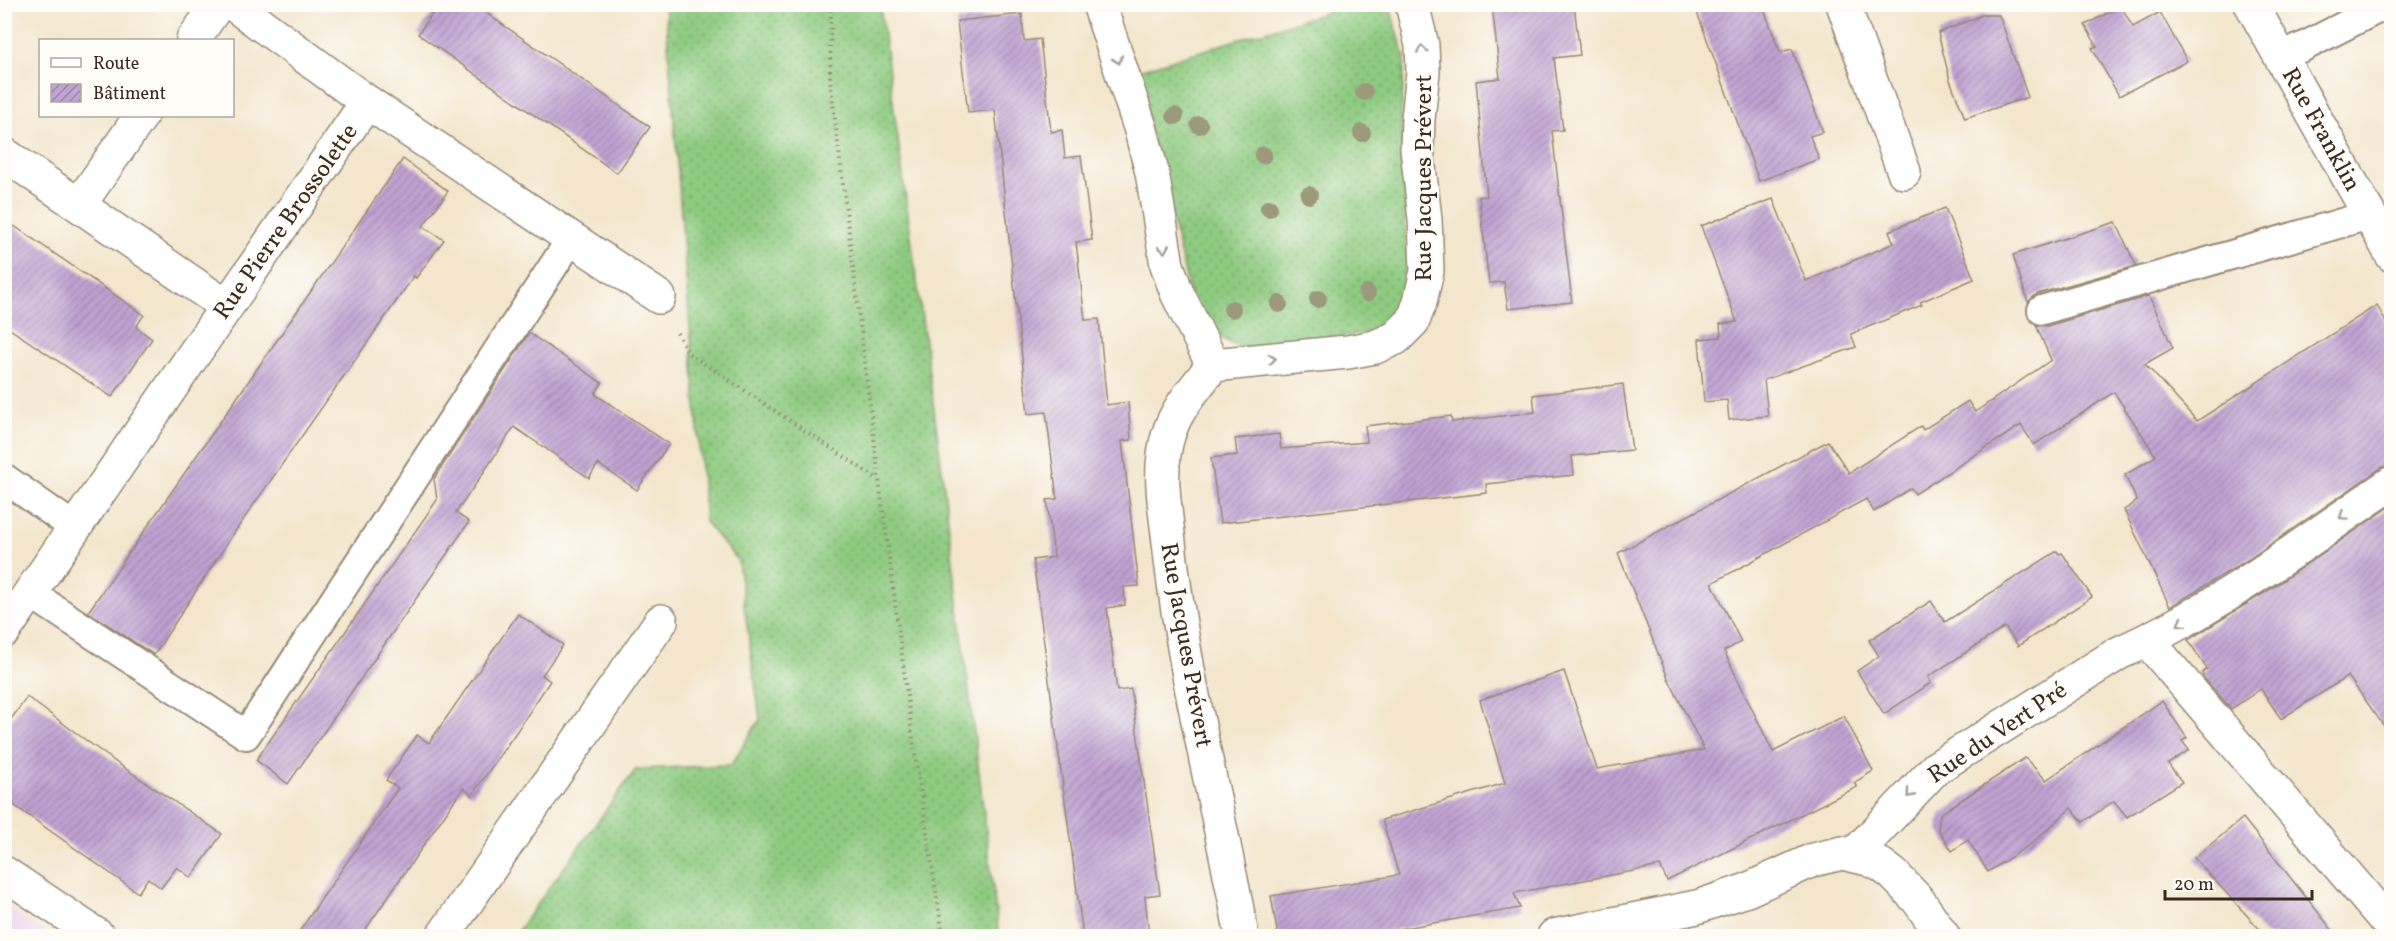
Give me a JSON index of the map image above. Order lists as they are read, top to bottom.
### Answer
{
  "streets": {
    "street": [
      "Rue Franklin",
      "Rue Jacques Prévert",
      "Rue Pierre Brossolette",
      "Rue du Vert Pré"
    ]
  },
  "one_way": ["Rue du Vert Pré"],
  "legend": ["Route", "Bâtiment"],
  "scale_bar": "20 m"
}
